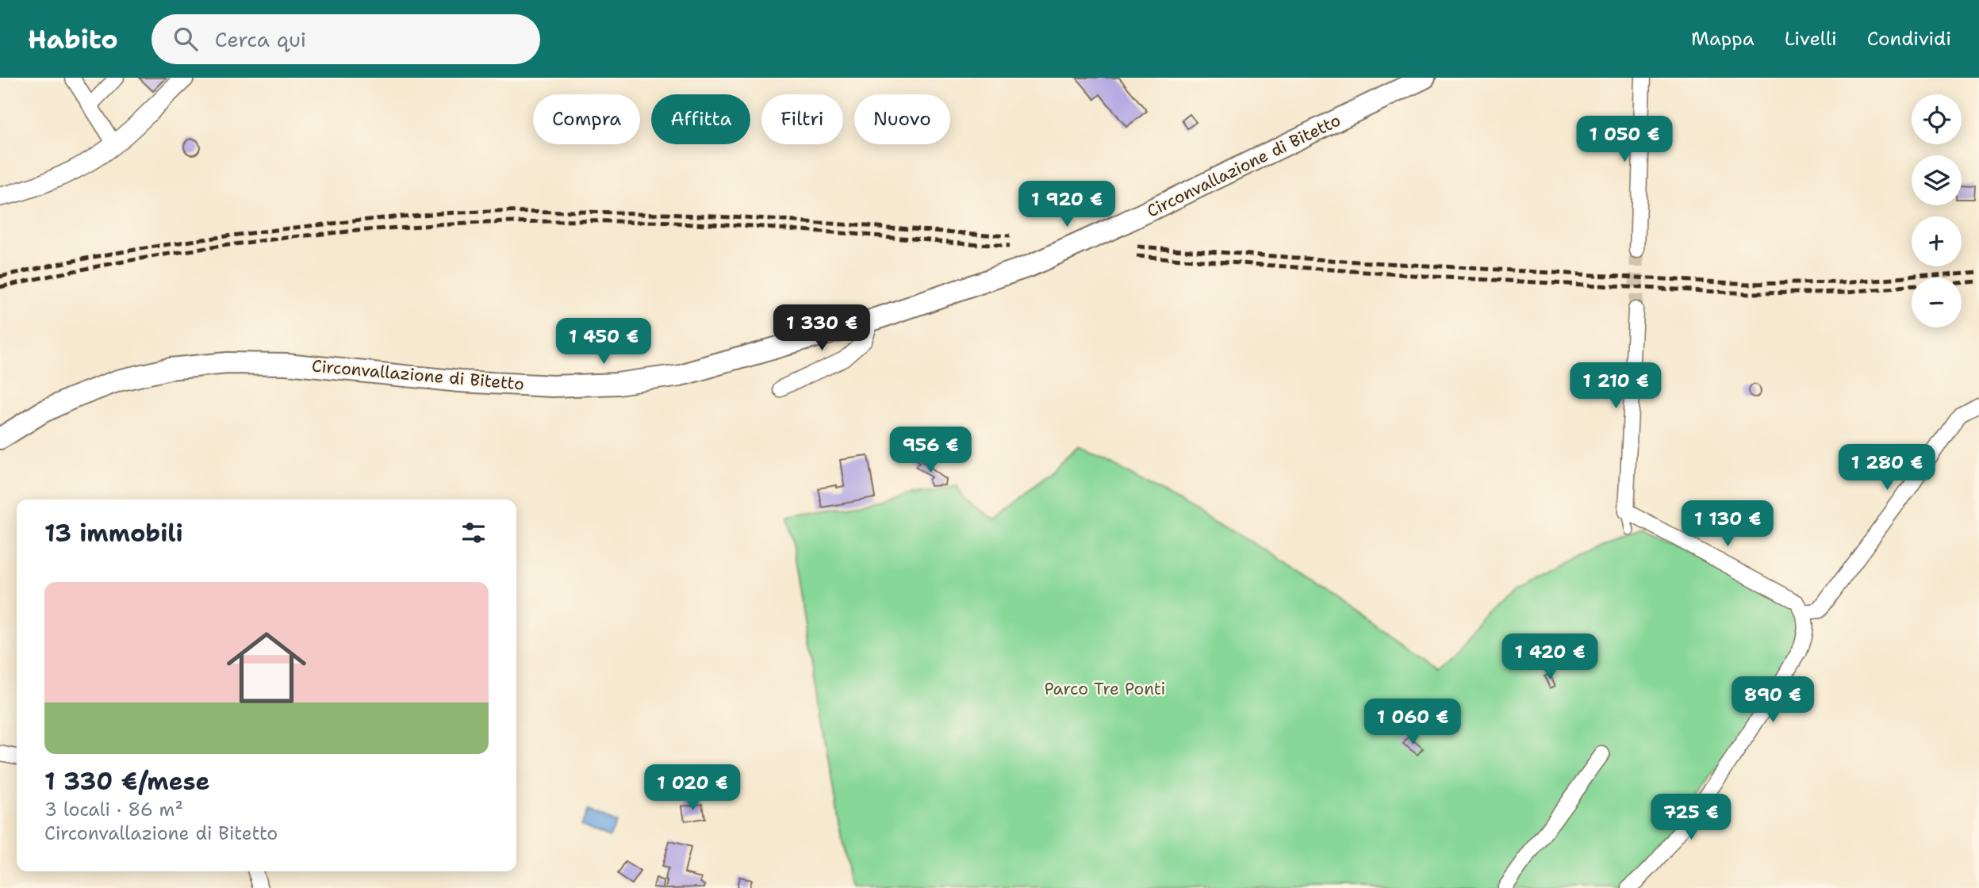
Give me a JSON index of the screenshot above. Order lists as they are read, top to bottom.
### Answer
{
  "streets": {
    "main road": ["Circonvallazione di Bitetto"]
  },
  "parks": ["Parco Tre Ponti"],
  "page": {
    "header": "Habito",
    "search": "Cerca qui",
    "nav": ["Mappa", "Livelli", "Condividi"],
    "map_buttons": ["+", "−"],
    "chip": [
      "Compra",
      "Affitta",
      "Filtri",
      "Nuovo"
    ],
    "price": [
      "1 050 €",
      "1 920 €",
      "1 330 €",
      "1 450 €",
      "1 210 €",
      "956 €",
      "1 280 €",
      "1 130 €",
      "1 420 €",
      "890 €",
      "1 060 €",
      "1 020 €",
      "725 €"
    ],
    "heading": "13 immobili",
    "list": [
      {
        "name": "1 330 €/mese",
        "note": "3 locali · 86 m² · Circonvallazione di Bitetto"
      }
    ]
  }
}
